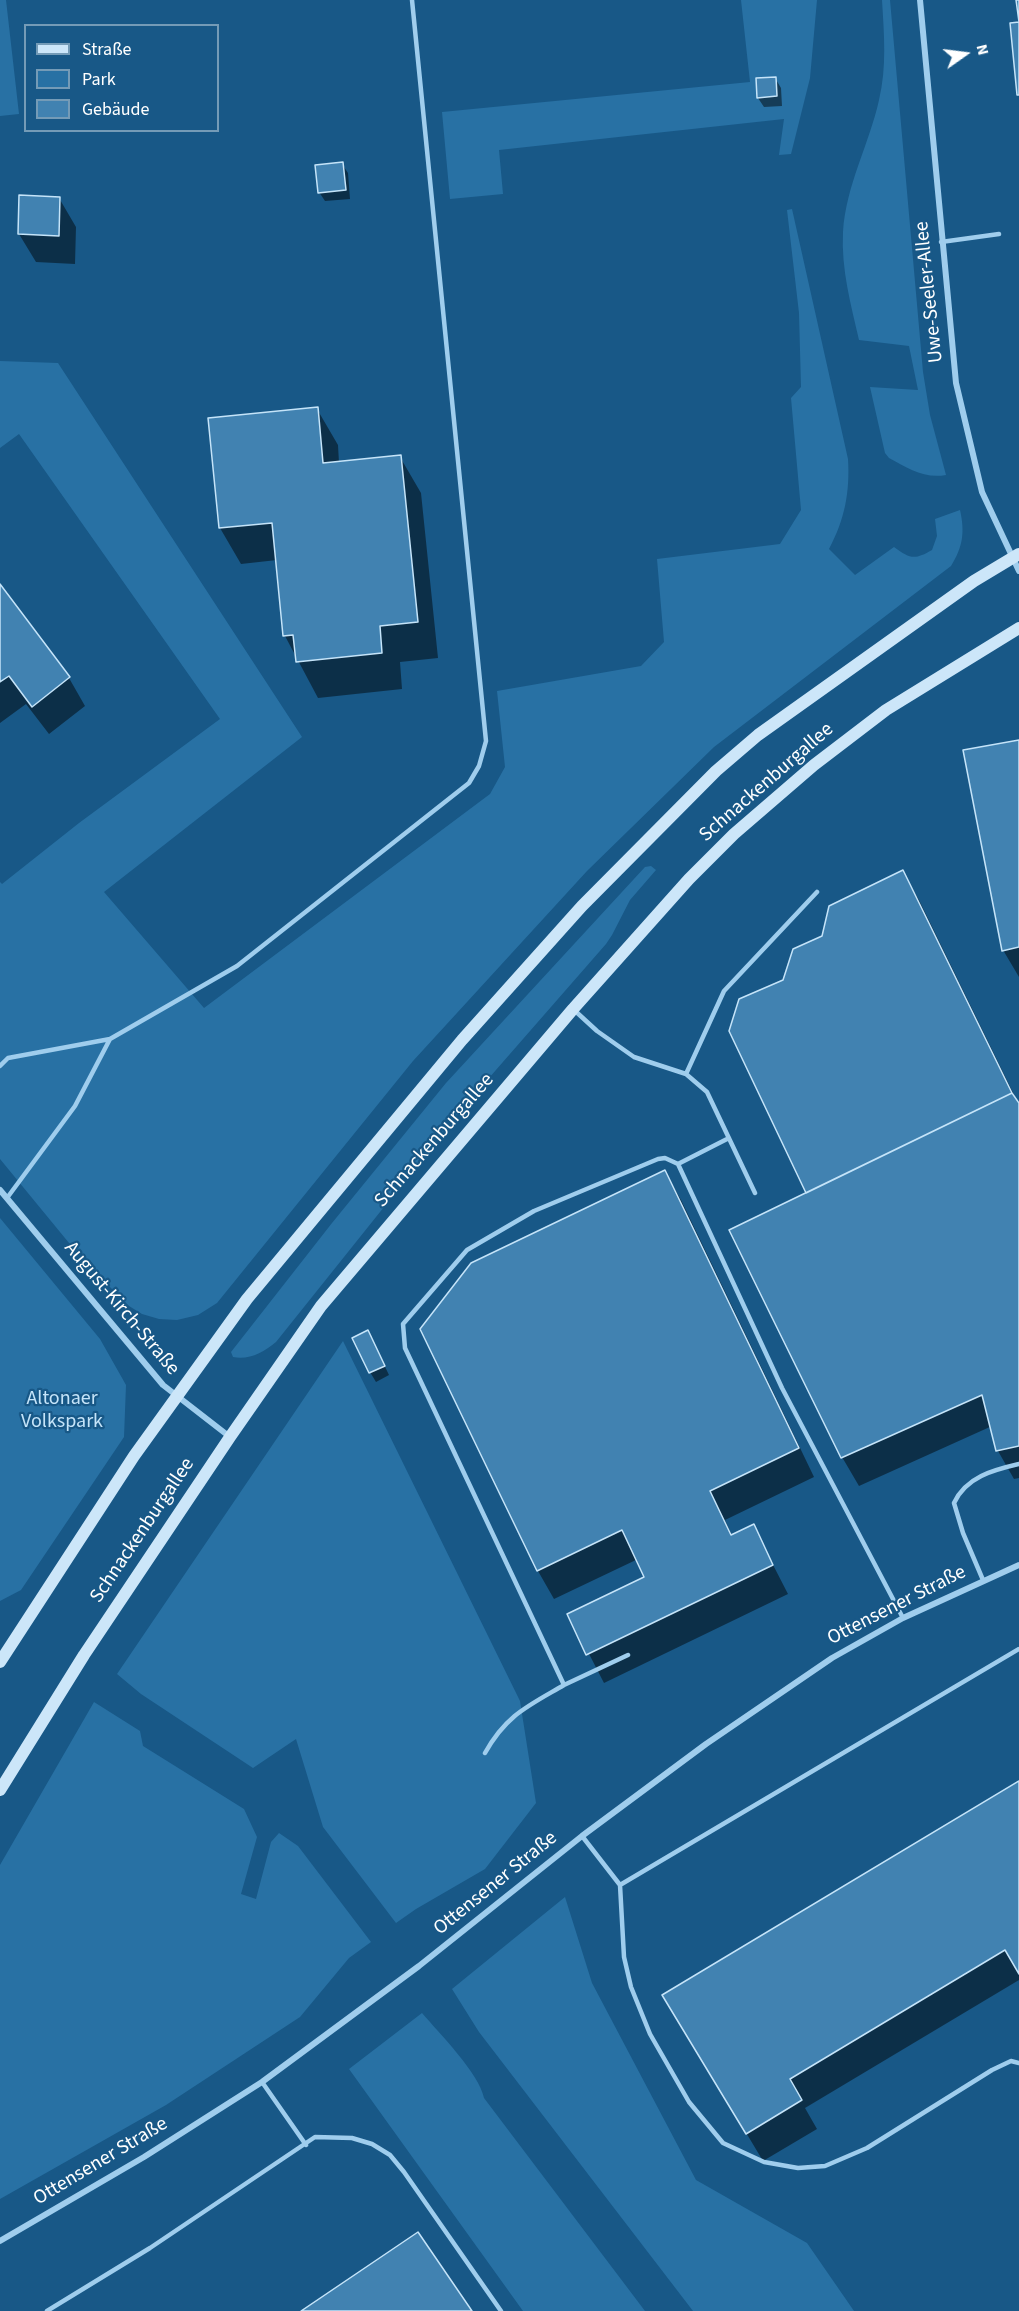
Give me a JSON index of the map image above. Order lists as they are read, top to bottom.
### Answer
{
  "streets": {
    "main road": ["Schnackenburgallee"],
    "street": ["Uwe-Seeler-Allee", "August-Kirch-Straße", "Ottensener Straße"]
  },
  "crossings": [
    ["Uwe-Seeler-Allee", "Schnackenburgallee"],
    ["Schnackenburgallee", "August-Kirch-Straße"]
  ],
  "parks": ["Altonaer Volkspark"],
  "legend": ["Straße", "Park", "Gebäude"],
  "north": "right"
}
